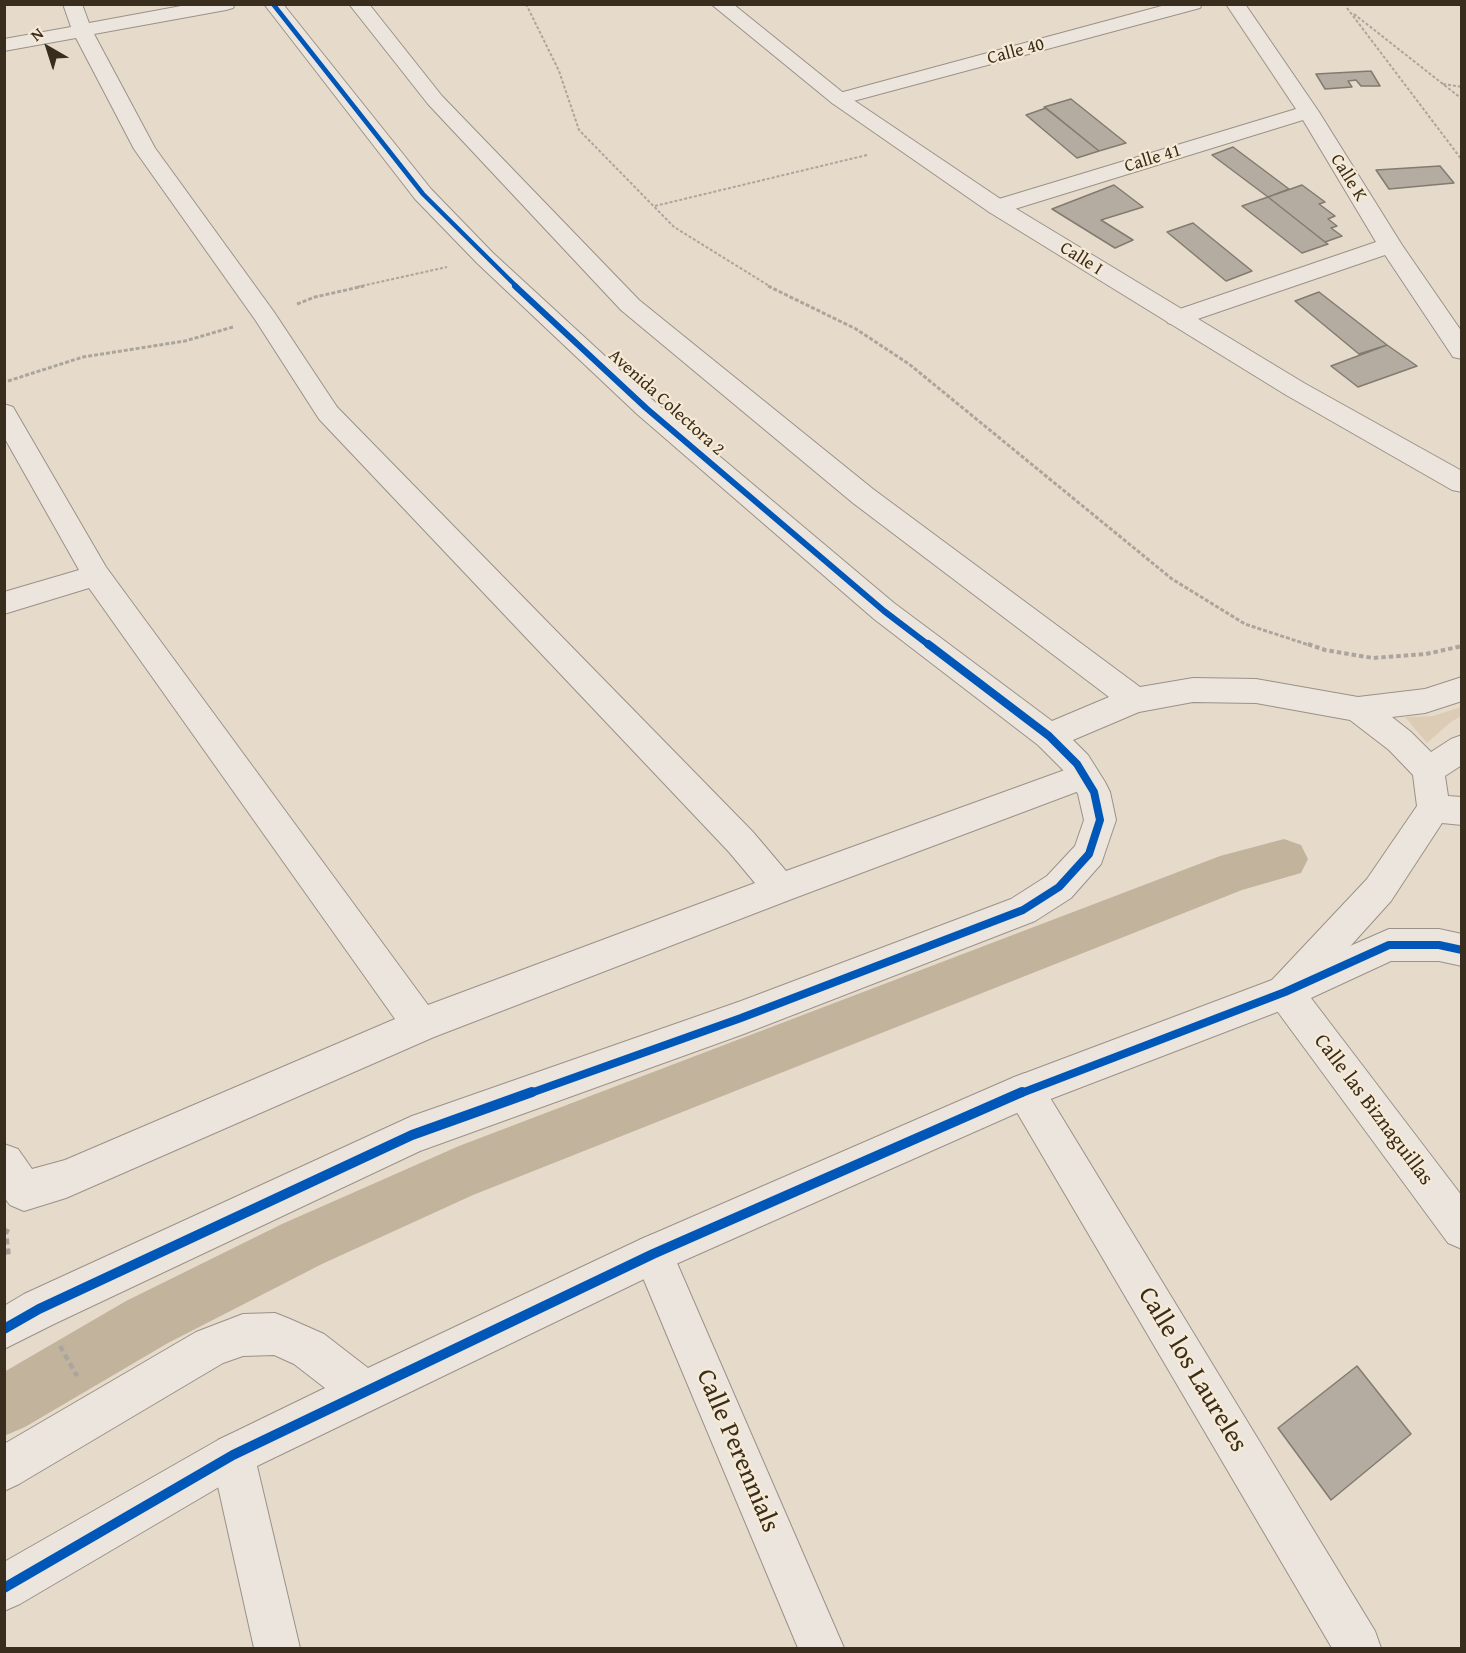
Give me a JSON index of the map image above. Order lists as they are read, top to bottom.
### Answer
{
  "streets": {
    "street": [
      "Calle 40",
      "Calle 41",
      "Calle K",
      "Calle I",
      "Avenida Colectora 2",
      "Calle las Biznaguillas",
      "Calle los Laureles",
      "Calle Perennials"
    ]
  },
  "crossings": [
    ["Calle 40", "Calle I"],
    ["Calle 41", "Calle K"],
    ["Calle 41", "Calle I"]
  ],
  "north": "top left"
}
